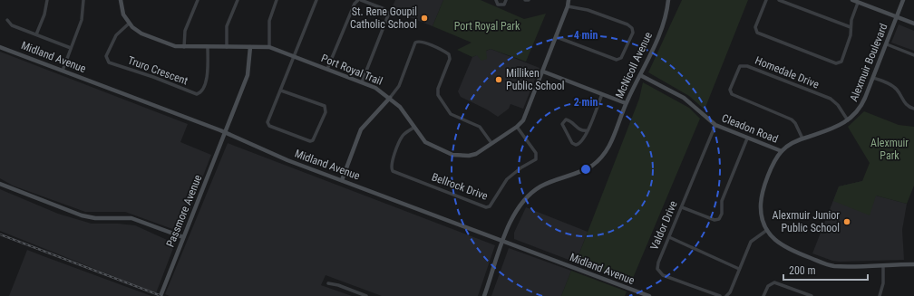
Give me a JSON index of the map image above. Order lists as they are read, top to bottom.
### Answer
{
  "streets": {
    "street": [
      "Midland Avenue",
      "Alexmuir Boulevard",
      "McNicoll Avenue",
      "Port Royal Trail",
      "Truro Crescent",
      "Homedale Drive",
      "Cleadon Road",
      "Bellrock Drive",
      "Passmore Avenue",
      "Valdor Drive"
    ]
  },
  "crossings": [
    ["Midland Avenue", "McNicoll Avenue"],
    ["Midland Avenue", "Passmore Avenue"],
    ["Alexmuir Boulevard", "Homedale Drive"],
    ["Alexmuir Boulevard", "Cleadon Road"],
    ["McNicoll Avenue", "Cleadon Road"],
    ["Port Royal Trail", "Truro Crescent"],
    ["Port Royal Trail", "Bellrock Drive"],
    ["Port Royal Trail", "Passmore Avenue"],
    ["Cleadon Road", "Valdor Drive"]
  ],
  "parks": ["Port Royal Park", "Alexmuir Park"],
  "places": ["St. Rene Goupil Catholic School", "Milliken Public School", "Alexmuir Junior Public School"],
  "scale_bar": "200 m",
  "rings": ["4 min", "2 min"]
}
